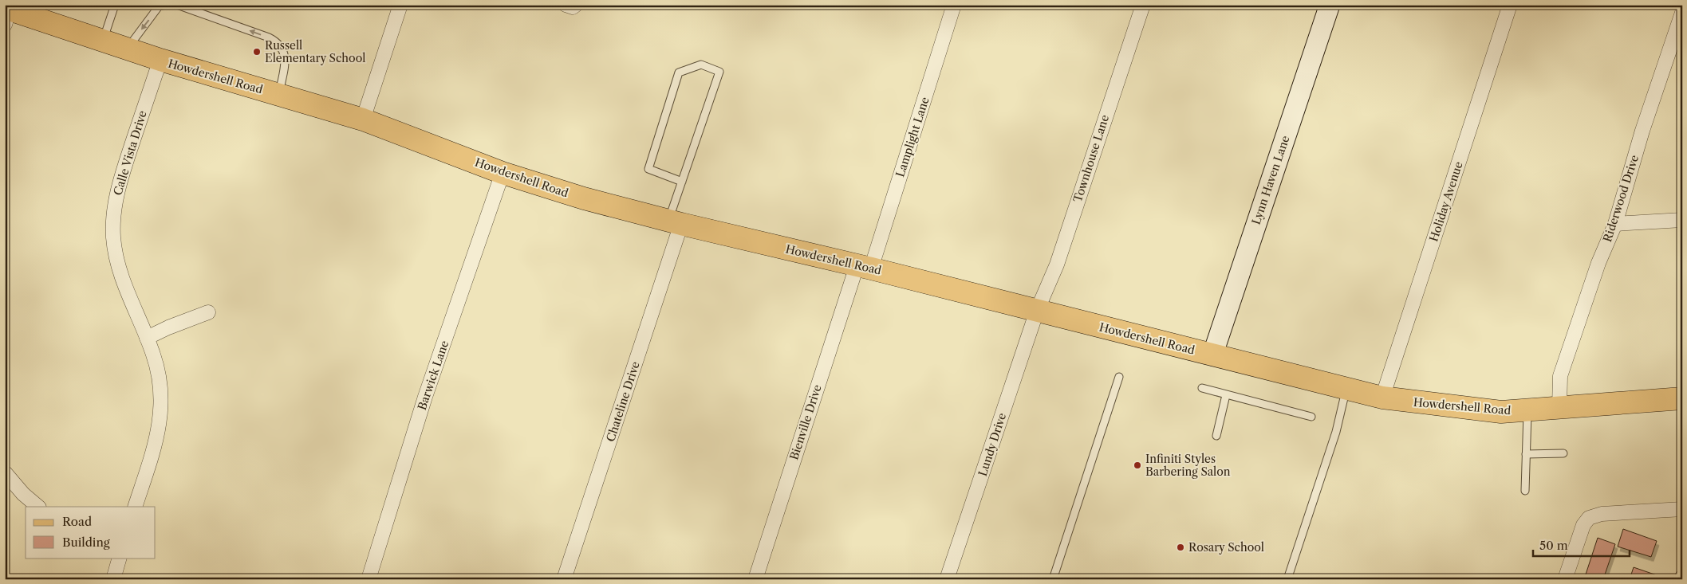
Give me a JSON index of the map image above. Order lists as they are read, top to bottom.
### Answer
{
  "streets": {
    "main road": ["Howdershell Road"],
    "street": [
      "Lamplight Lane",
      "Calle Vista Drive",
      "Townhouse Lane",
      "Lynn Haven Lane",
      "Riderwood Drive",
      "Holiday Avenue",
      "Barwick Lane",
      "Chateline Drive",
      "Bienville Drive",
      "Lundy Drive"
    ]
  },
  "crossings": [
    ["Howdershell Road", "Lamplight Lane"],
    ["Howdershell Road", "Calle Vista Drive"],
    ["Howdershell Road", "Townhouse Lane"],
    ["Howdershell Road", "Lynn Haven Lane"],
    ["Howdershell Road", "Riderwood Drive"],
    ["Howdershell Road", "Holiday Avenue"],
    ["Howdershell Road", "Barwick Lane"],
    ["Howdershell Road", "Chateline Drive"],
    ["Howdershell Road", "Bienville Drive"],
    ["Howdershell Road", "Lundy Drive"],
    ["Lamplight Lane", "Bienville Drive"],
    ["Townhouse Lane", "Lundy Drive"]
  ],
  "places": ["Russell Elementary School", "Infiniti Styles Barbering Salon", "Rosary School"],
  "legend": ["Road", "Building"],
  "scale_bar": "50 m"
}
